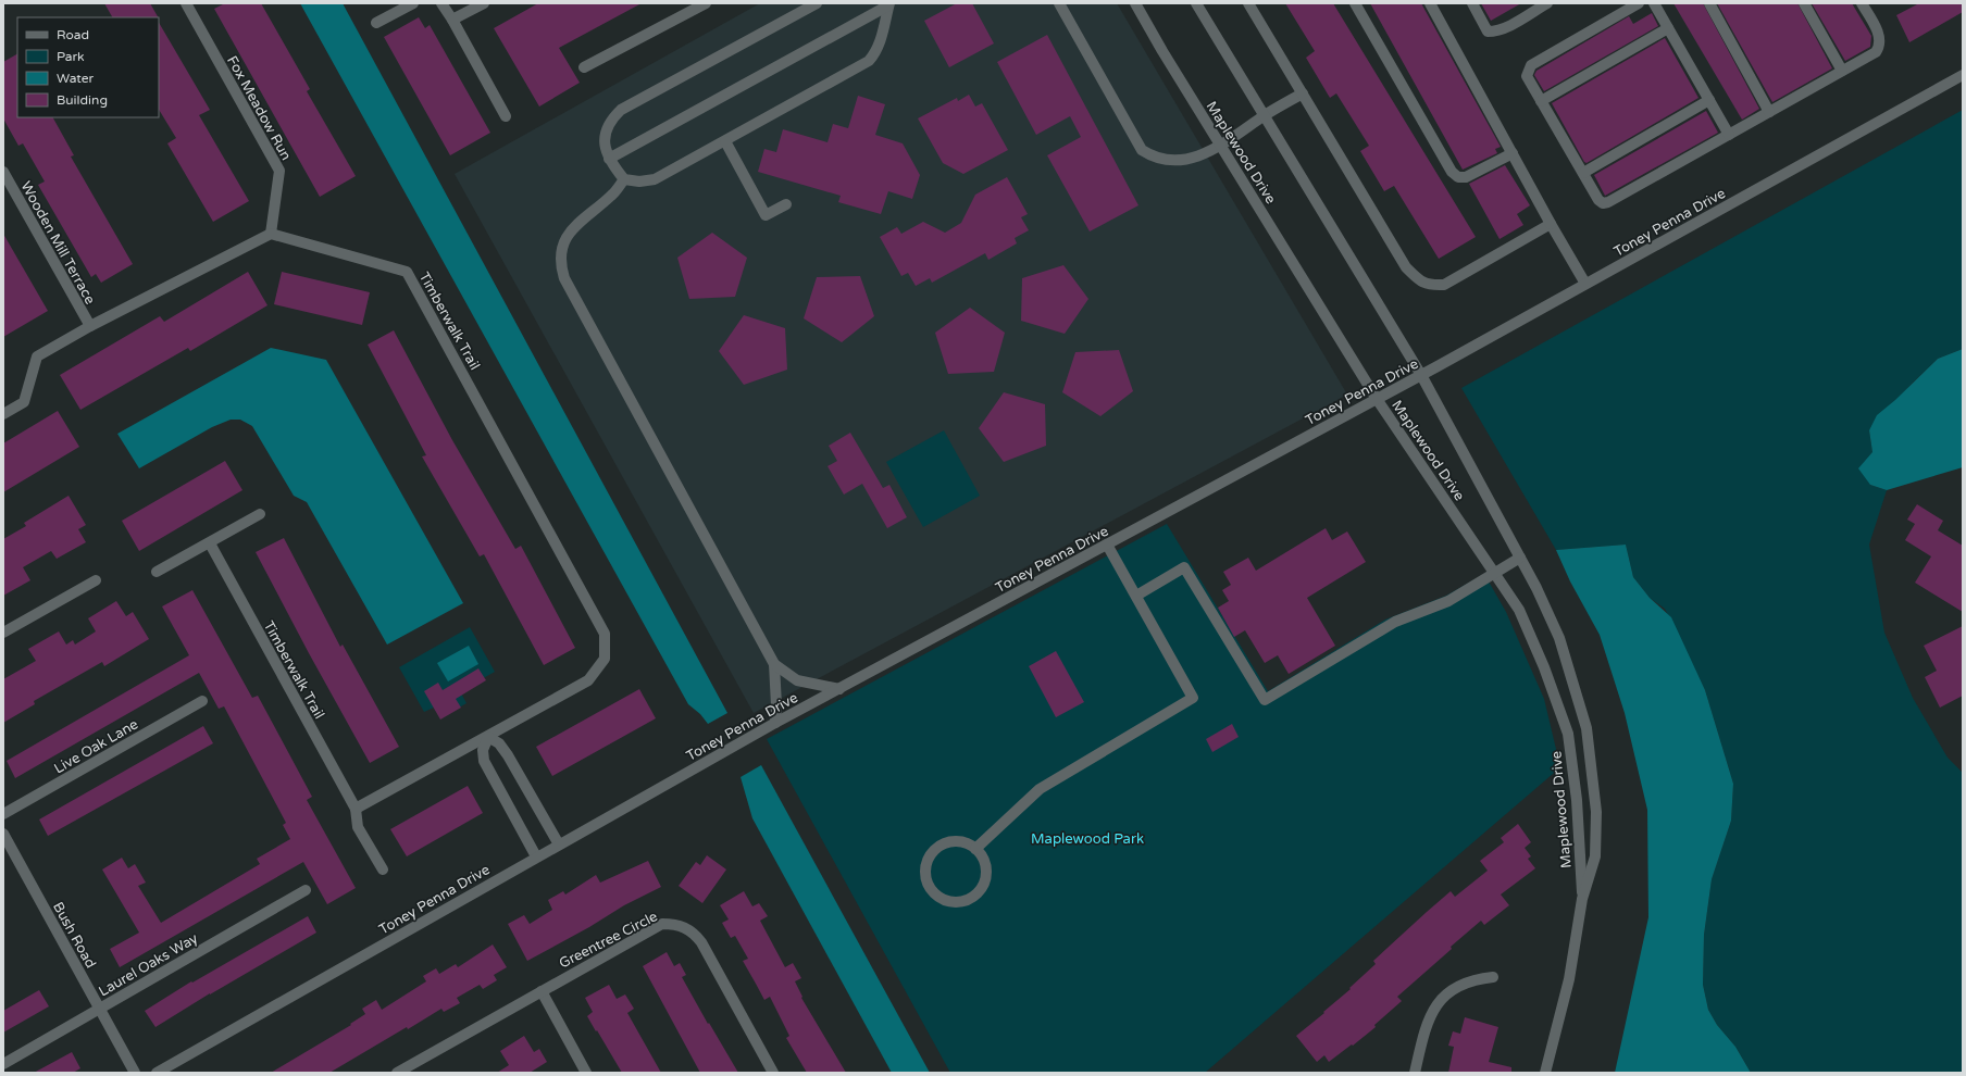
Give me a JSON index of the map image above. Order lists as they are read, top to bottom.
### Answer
{
  "streets": {
    "street": [
      "Fox Meadow Run",
      "Maplewood Drive",
      "Toney Penna Drive",
      "Wooden Mill Terrace",
      "Timberwalk Trail",
      "Live Oak Lane",
      "Bush Road",
      "Greentree Circle",
      "Laurel Oaks Way"
    ]
  },
  "crossings": [
    ["Fox Meadow Run", "Timberwalk Trail"],
    ["Maplewood Drive", "Toney Penna Drive"],
    ["Bush Road", "Laurel Oaks Way"]
  ],
  "parks": ["Maplewood Park"],
  "legend": [
    "Road",
    "Park",
    "Water",
    "Building"
  ]
}
